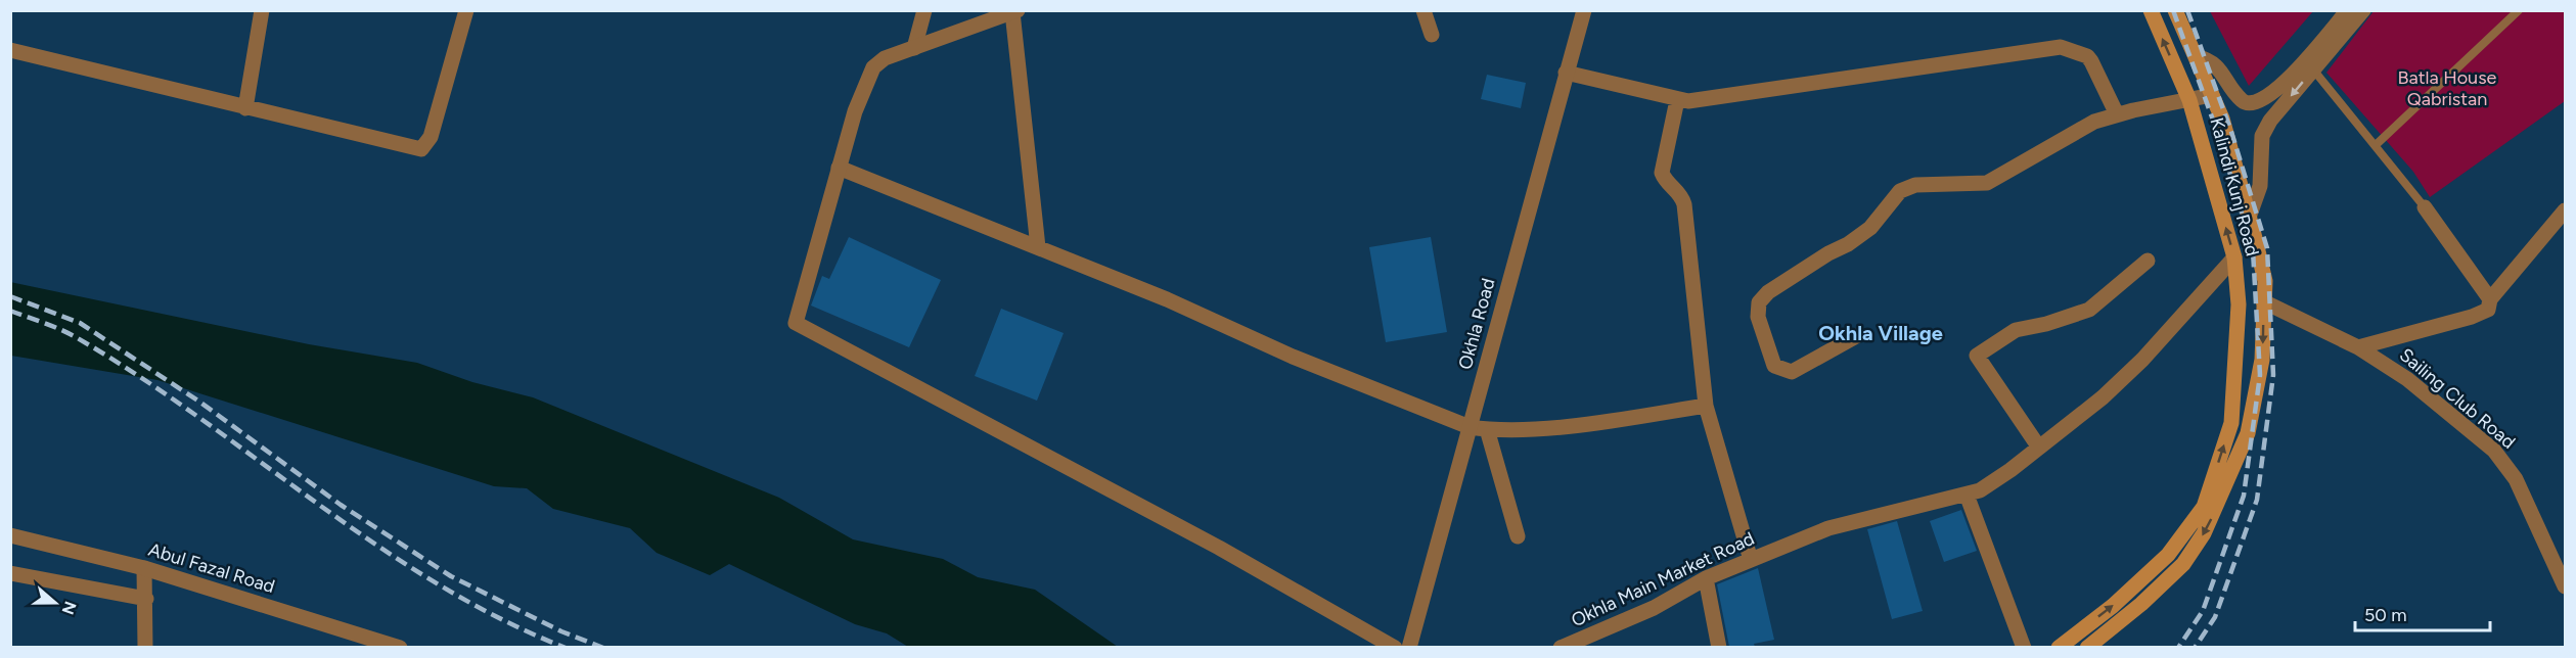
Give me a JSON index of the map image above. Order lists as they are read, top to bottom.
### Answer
{
  "streets": {
    "main road": ["Kalindi Kunj Road"],
    "street": [
      "Okhla Road",
      "Sailing Club Road",
      "Abul Fazal Road",
      "Okhla Main Market Road"
    ]
  },
  "crossings": [
    ["Kalindi Kunj Road", "Sailing Club Road"],
    ["Kalindi Kunj Road", "Okhla Main Market Road"]
  ],
  "districts": ["Okhla Village"],
  "parks": ["Batla House Qabristan"],
  "scale_bar": "50 m",
  "north": "right"
}
